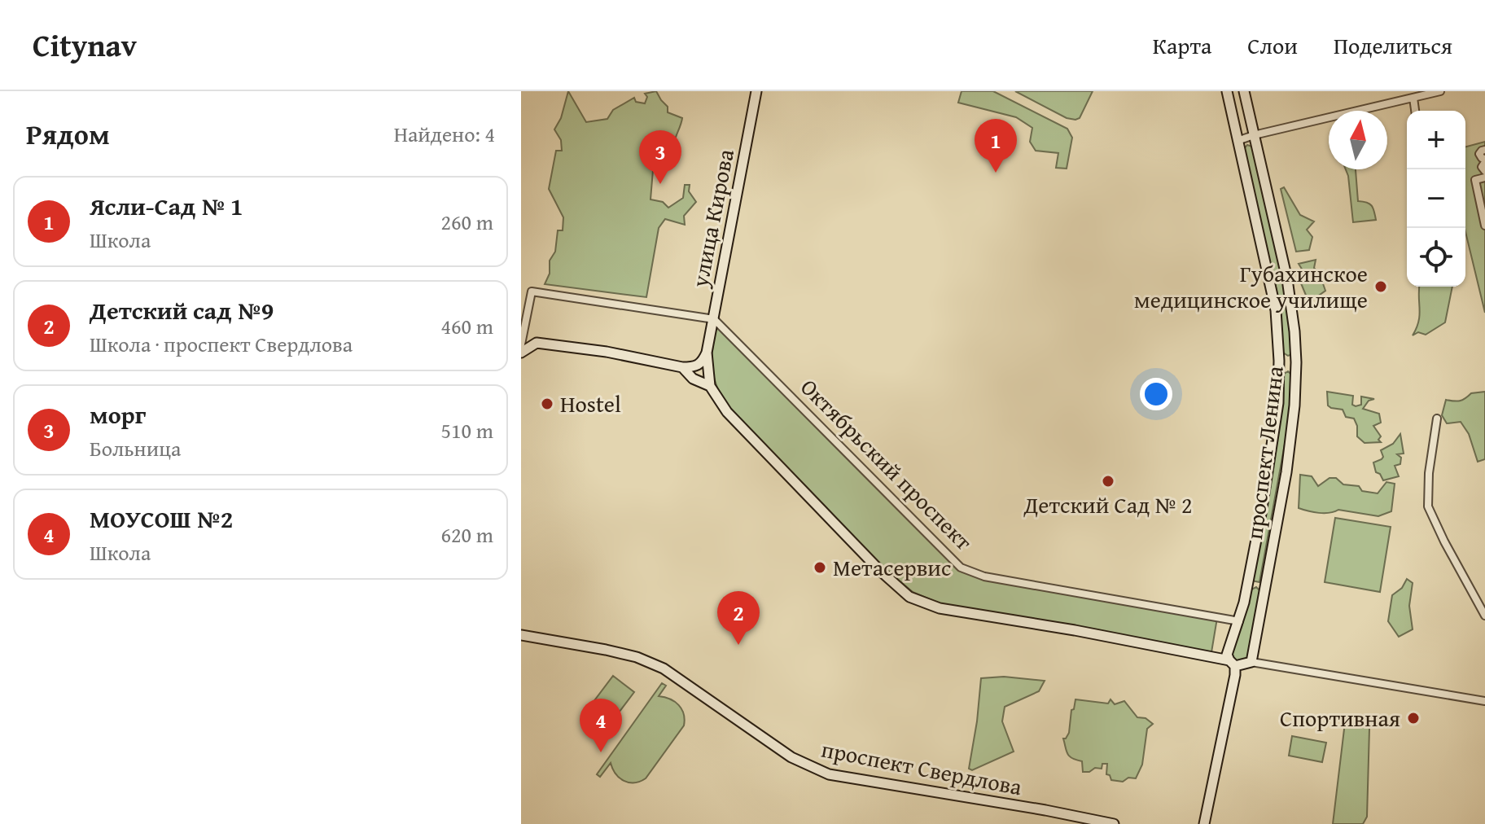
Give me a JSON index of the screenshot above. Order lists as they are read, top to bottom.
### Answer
{
  "streets": {
    "street": [
      "улица Кирова",
      "проспект Ленина",
      "Октябрьский проспект",
      "проспект Свердлова"
    ]
  },
  "crossings": [
    ["улица Кирова", "Октябрьский проспект"],
    ["проспект Ленина", "Октябрьский проспект"]
  ],
  "places": [
    "Губахинское медицинское училище",
    "Hostel",
    "Детский Сад № 2",
    "Метасервис",
    "Спортивная"
  ],
  "north": "top",
  "page": {
    "header": "Citynav",
    "nav": ["Карта", "Слои", "Поделиться"],
    "heading": ["Рядом", "Найдено: 4"],
    "map_buttons": ["+", "−"],
    "pins": [
      "1",
      "3",
      "2",
      "4"
    ],
    "list": [
      {
        "mark": "1",
        "name": "Ясли-Сад № 1",
        "note": "Школа",
        "value": "260 m"
      },
      {
        "mark": "2",
        "name": "Детский сад №9",
        "note": "Школа · проспект Свердлова",
        "value": "460 m"
      },
      {
        "mark": "3",
        "name": "морг",
        "note": "Больница",
        "value": "510 m"
      },
      {
        "mark": "4",
        "name": "МОУСОШ №2",
        "note": "Школа",
        "value": "620 m"
      }
    ]
  }
}
